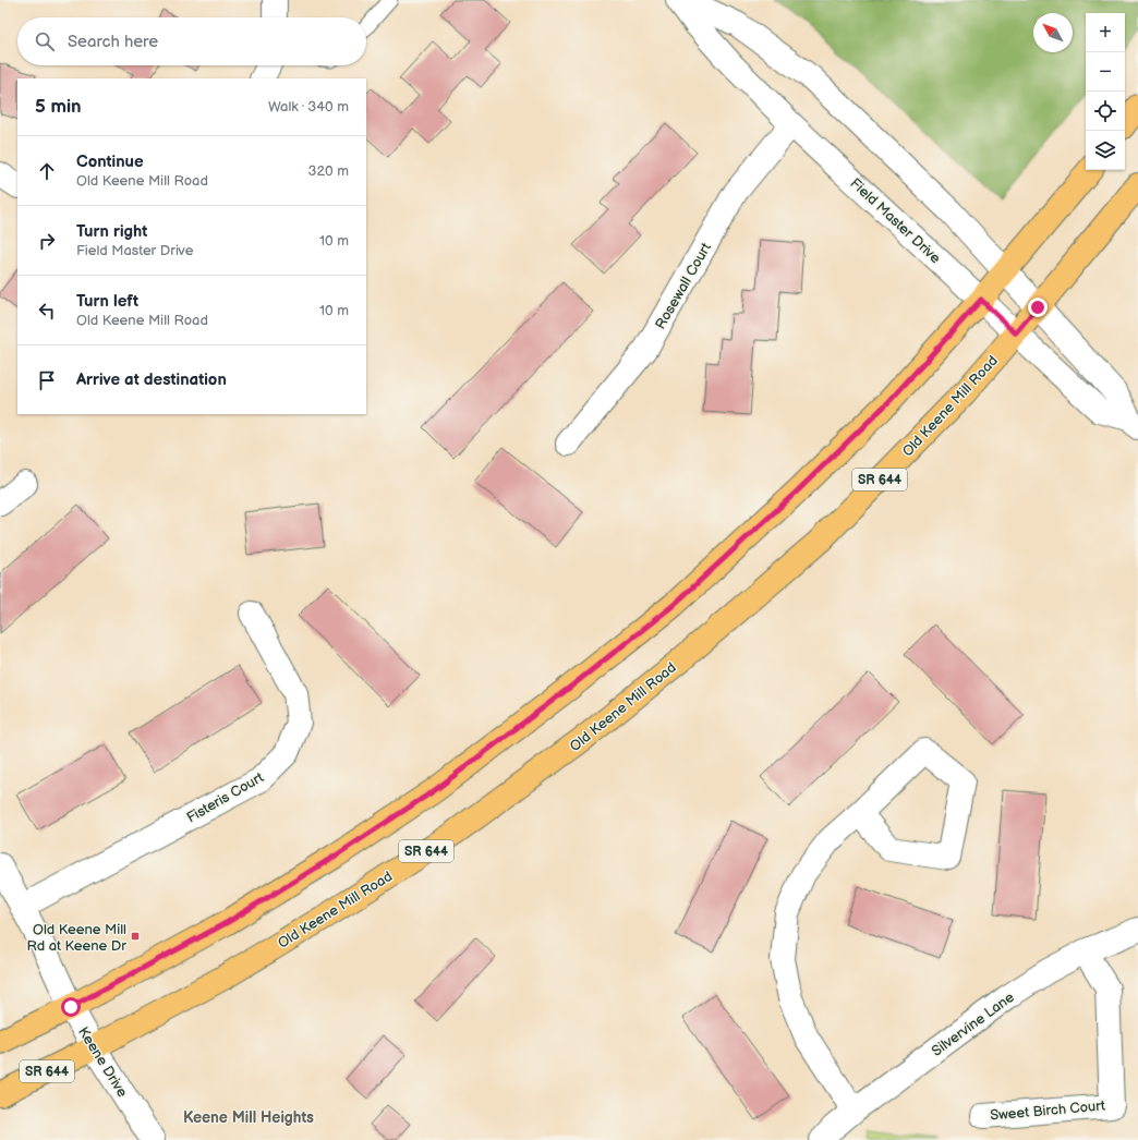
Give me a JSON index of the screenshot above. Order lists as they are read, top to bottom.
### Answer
{
  "streets": {
    "main road": ["Old Keene Mill Road", "SR 644"],
    "street": [
      "Field Master Drive",
      "Rosewall Court",
      "Fisteris Court",
      "Silvervine Lane",
      "Keene Drive",
      "Sweet Birch Court"
    ]
  },
  "crossings": [
    ["Field Master Drive", "Rosewall Court"],
    ["Field Master Drive", "Old Keene Mill Road"],
    ["Old Keene Mill Road", "Keene Drive"],
    ["Fisteris Court", "Keene Drive"],
    ["Silvervine Lane", "Sweet Birch Court"]
  ],
  "districts": ["Keene Mill Heights"],
  "places": {
    "transit": ["Old Keene Mill Rd at Keene Dr"]
  },
  "north": "top left",
  "page": {
    "map_buttons": ["+", "−"],
    "search": "Search here",
    "heading": ["5 min", "Walk · 340 m"],
    "list": [
      ["Continue", "Old Keene Mill Road", "320 m"],
      ["Turn right", "Field Master Drive", "10 m"],
      ["Turn left", "Old Keene Mill Road", "10 m"],
      "Arrive at destination"
    ]
  }
}
